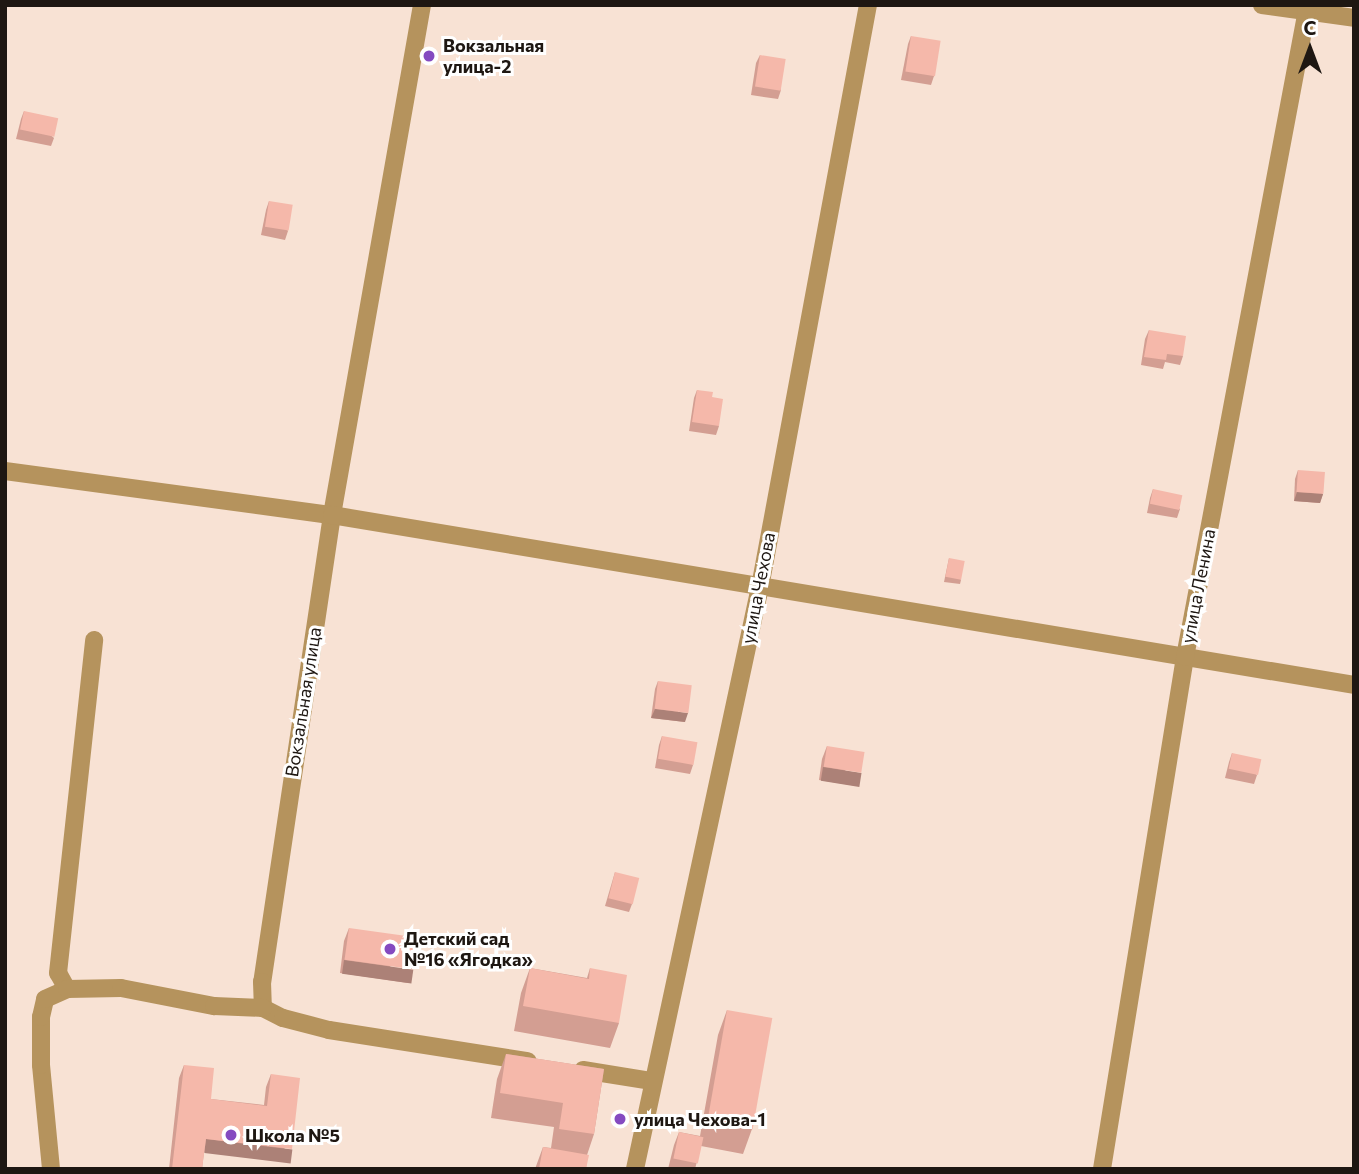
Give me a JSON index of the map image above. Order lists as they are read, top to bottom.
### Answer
{
  "streets": {
    "street": ["улица Ленина", "улица Чехова", "Вокзальная улица"]
  },
  "places": [
    "Вокзальная улица-2",
    "Детский сад №16 «Ягодка»",
    "улица Чехова-1",
    "Школа №5"
  ],
  "north": "top"
}
